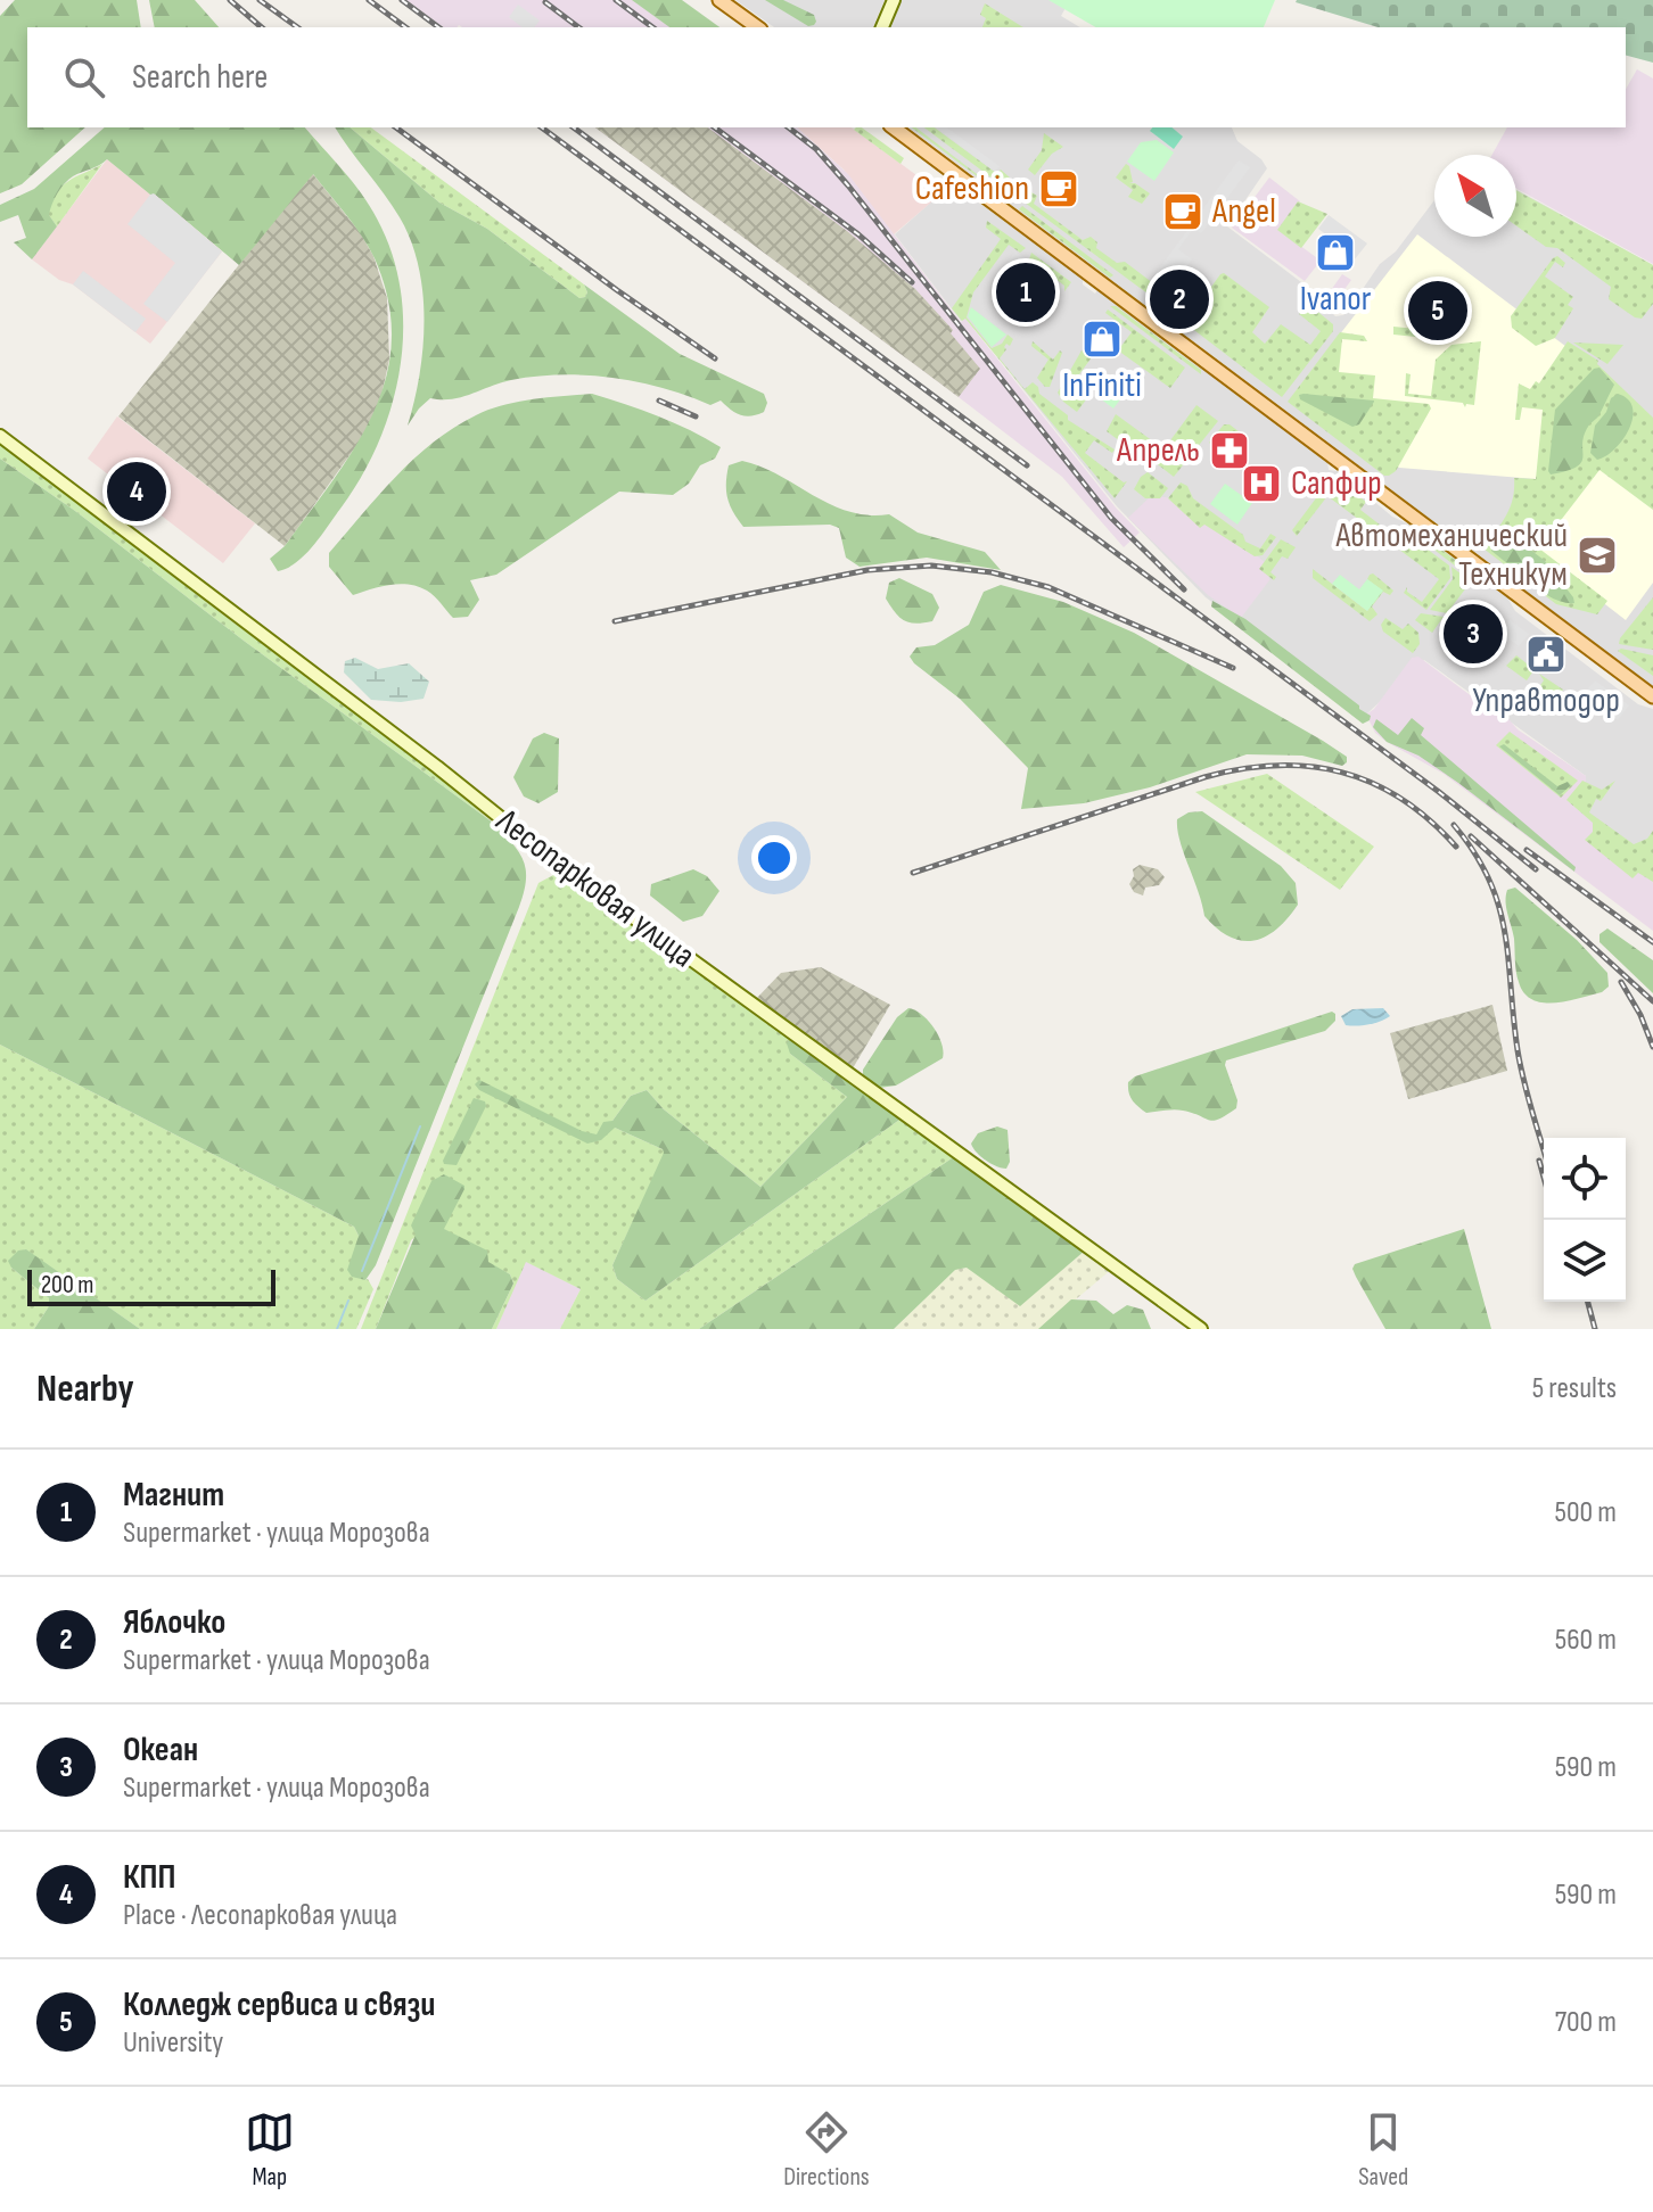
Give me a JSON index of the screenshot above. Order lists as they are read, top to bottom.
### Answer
{
  "streets": {
    "street": ["Лесопарковая улица"]
  },
  "places": {
    "cafe": ["Cafeshion", "Angel"],
    "shop": ["Ivanor", "InFiniti"],
    "pharmacy": ["Апрель"],
    "hospital": ["Сапфир"],
    "school or university": ["Автомеханический Техникум"],
    "public building": ["Управтодор"]
  },
  "scale_bar": "200 m",
  "north": "top left",
  "page": {
    "search": "Search here",
    "pins": [
      "1",
      "2",
      "5",
      "4",
      "3"
    ],
    "scale": "200 m",
    "heading": ["Nearby", "5 results"],
    "list": [
      {
        "mark": "1",
        "name": "Магнит",
        "note": "Supermarket · улица Морозова",
        "value": "500 m"
      },
      {
        "mark": "2",
        "name": "Яблочко",
        "note": "Supermarket · улица Морозова",
        "value": "560 m"
      },
      {
        "mark": "3",
        "name": "Океан",
        "note": "Supermarket · улица Морозова",
        "value": "590 m"
      },
      {
        "mark": "4",
        "name": "КПП",
        "note": "Place · Лесопарковая улица",
        "value": "590 m"
      },
      {
        "mark": "5",
        "name": "Колледж сервиса и связи",
        "note": "University",
        "value": "700 m"
      }
    ],
    "nav": ["Map", "Directions", "Saved"]
  }
}
